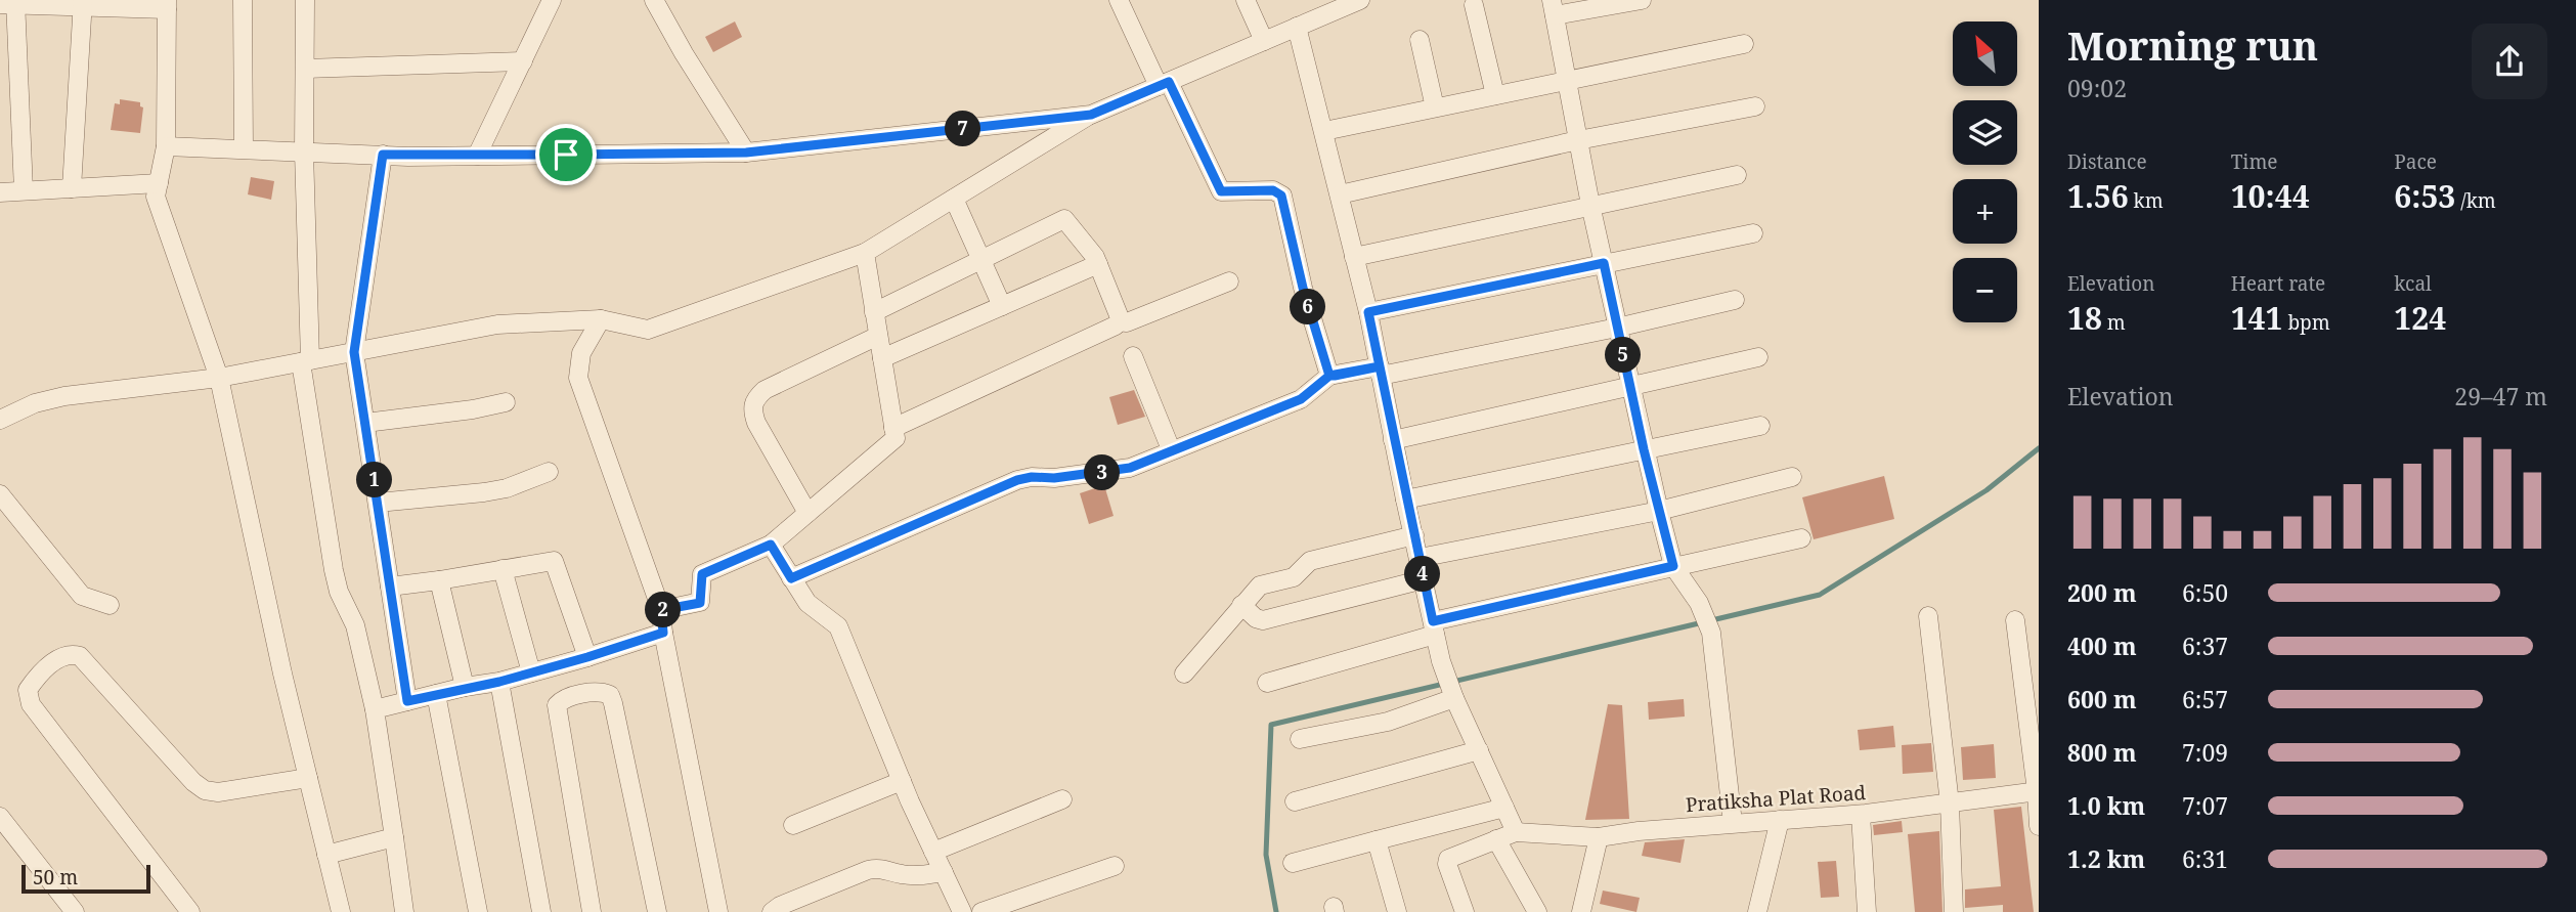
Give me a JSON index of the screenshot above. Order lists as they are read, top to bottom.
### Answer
{
  "streets": {
    "street": ["Pratiksha Plat Road"]
  },
  "scale_bar": "50 m",
  "north": "top left",
  "page": {
    "heading": ["Morning run", "09:02"],
    "map_buttons": ["+", "−"],
    "pins": [
      "7",
      "6",
      "5",
      "3",
      "1",
      "4",
      "2"
    ],
    "stats": [
      ["Distance", "1.56 km"],
      ["Time", "10:44"],
      ["Pace", "6:53 /km"],
      ["Elevation", "18 m"],
      ["Heart rate", "141 bpm"],
      ["kcal", "124"]
    ],
    "chart": ["Elevation", "29–47 m"],
    "list": [
      {
        "name": "200 m",
        "note": "6:50"
      },
      {
        "name": "400 m",
        "note": "6:37"
      },
      {
        "name": "600 m",
        "note": "6:57"
      },
      {
        "name": "800 m",
        "note": "7:09"
      },
      {
        "name": "1.0 km",
        "note": "7:07"
      },
      {
        "name": "1.2 km",
        "note": "6:31"
      }
    ],
    "scale": "50 m"
  }
}
